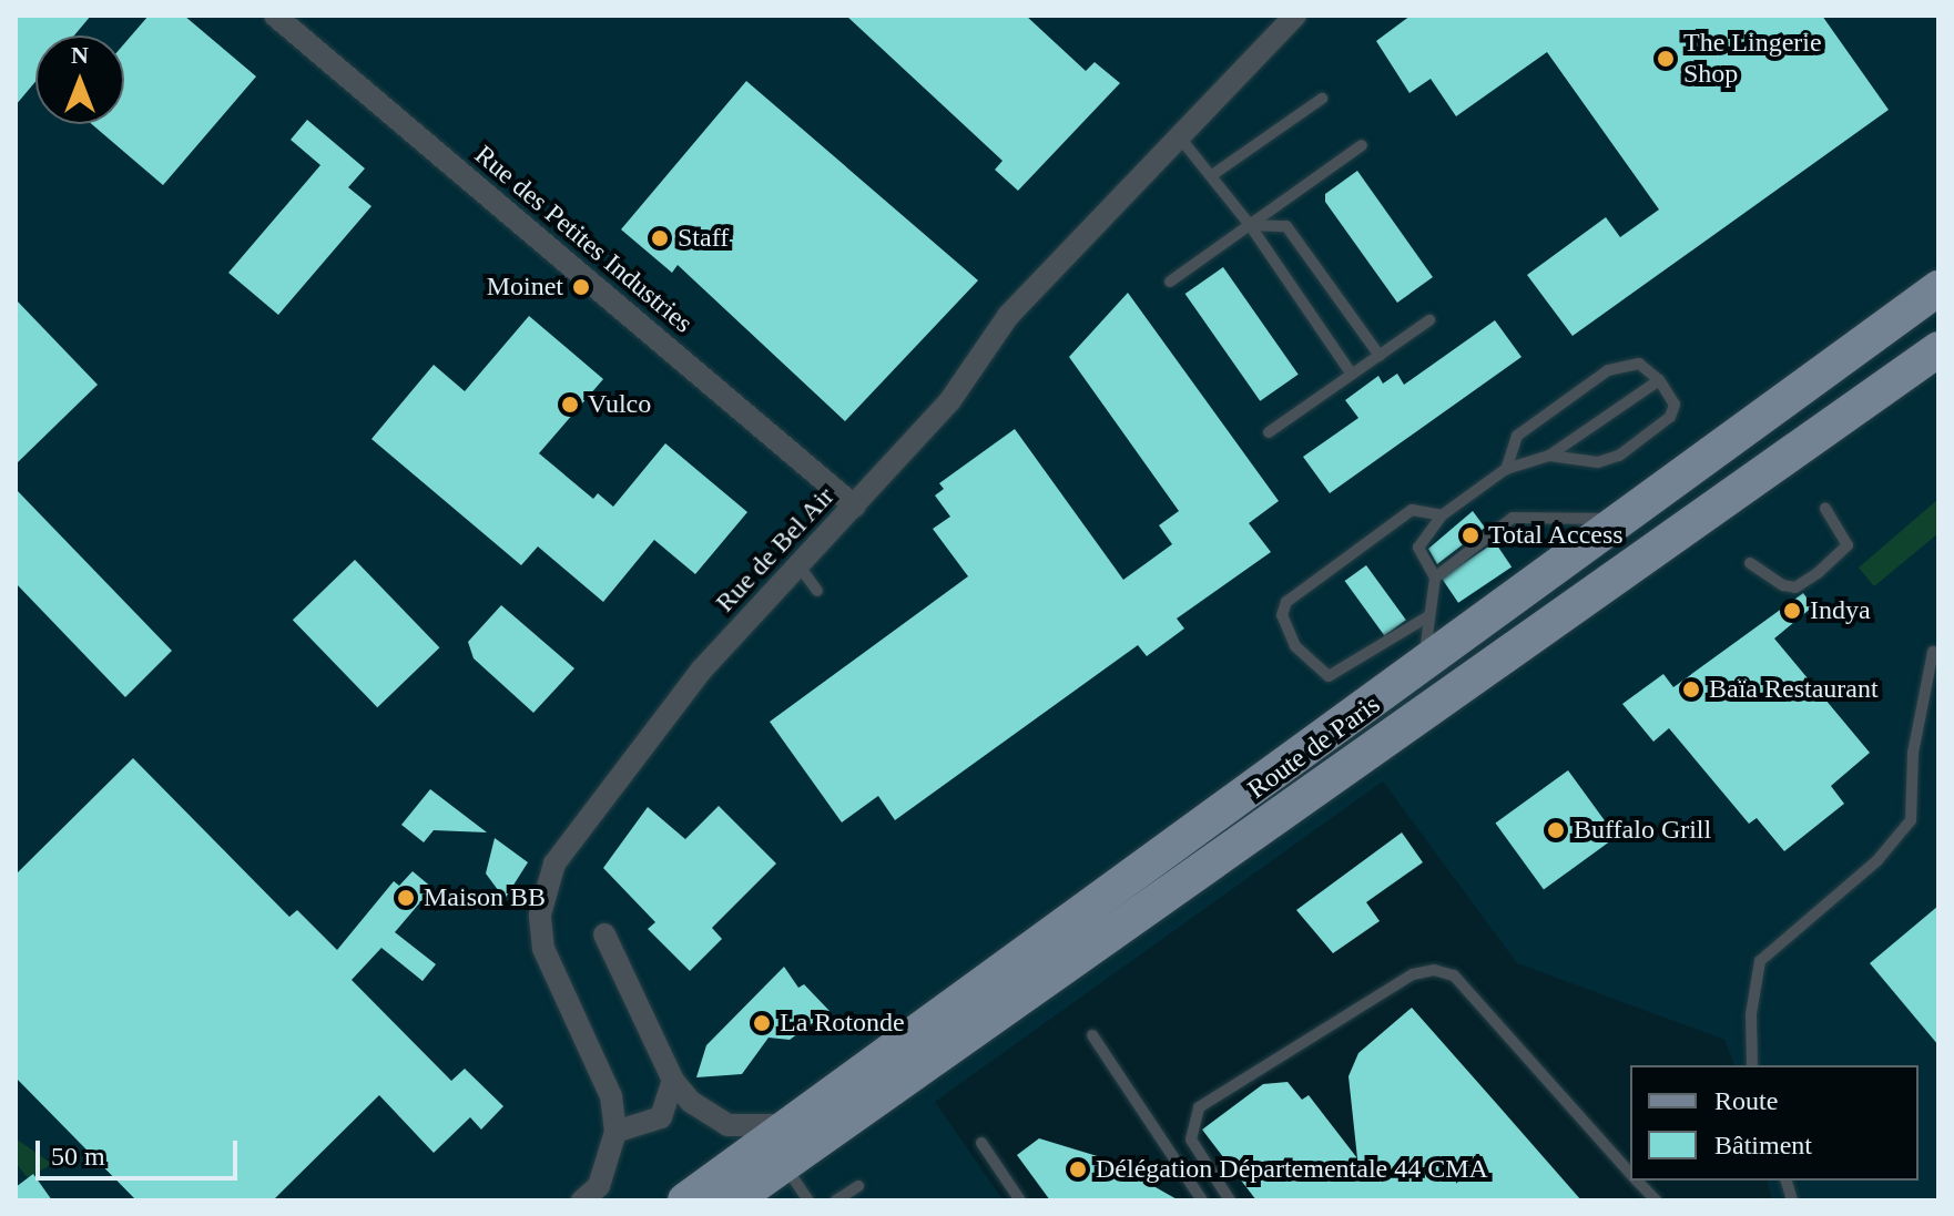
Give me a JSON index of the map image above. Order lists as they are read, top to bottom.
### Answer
{
  "streets": {
    "main road": ["Route de Paris"],
    "street": ["Rue des Petites Industries", "Rue de Bel Air"]
  },
  "crossings": [
    ["Rue des Petites Industries", "Rue de Bel Air"]
  ],
  "places": [
    "The Lingerie Shop",
    "Staff",
    "Moinet",
    "Vulco",
    "Total Access",
    "Indya",
    "Baïa Restaurant",
    "Buffalo Grill",
    "Maison BB",
    "La Rotonde",
    "Délégation Départementale 44 CMA"
  ],
  "legend": ["Route", "Bâtiment"],
  "scale_bar": "50 m",
  "north": "top"
}
